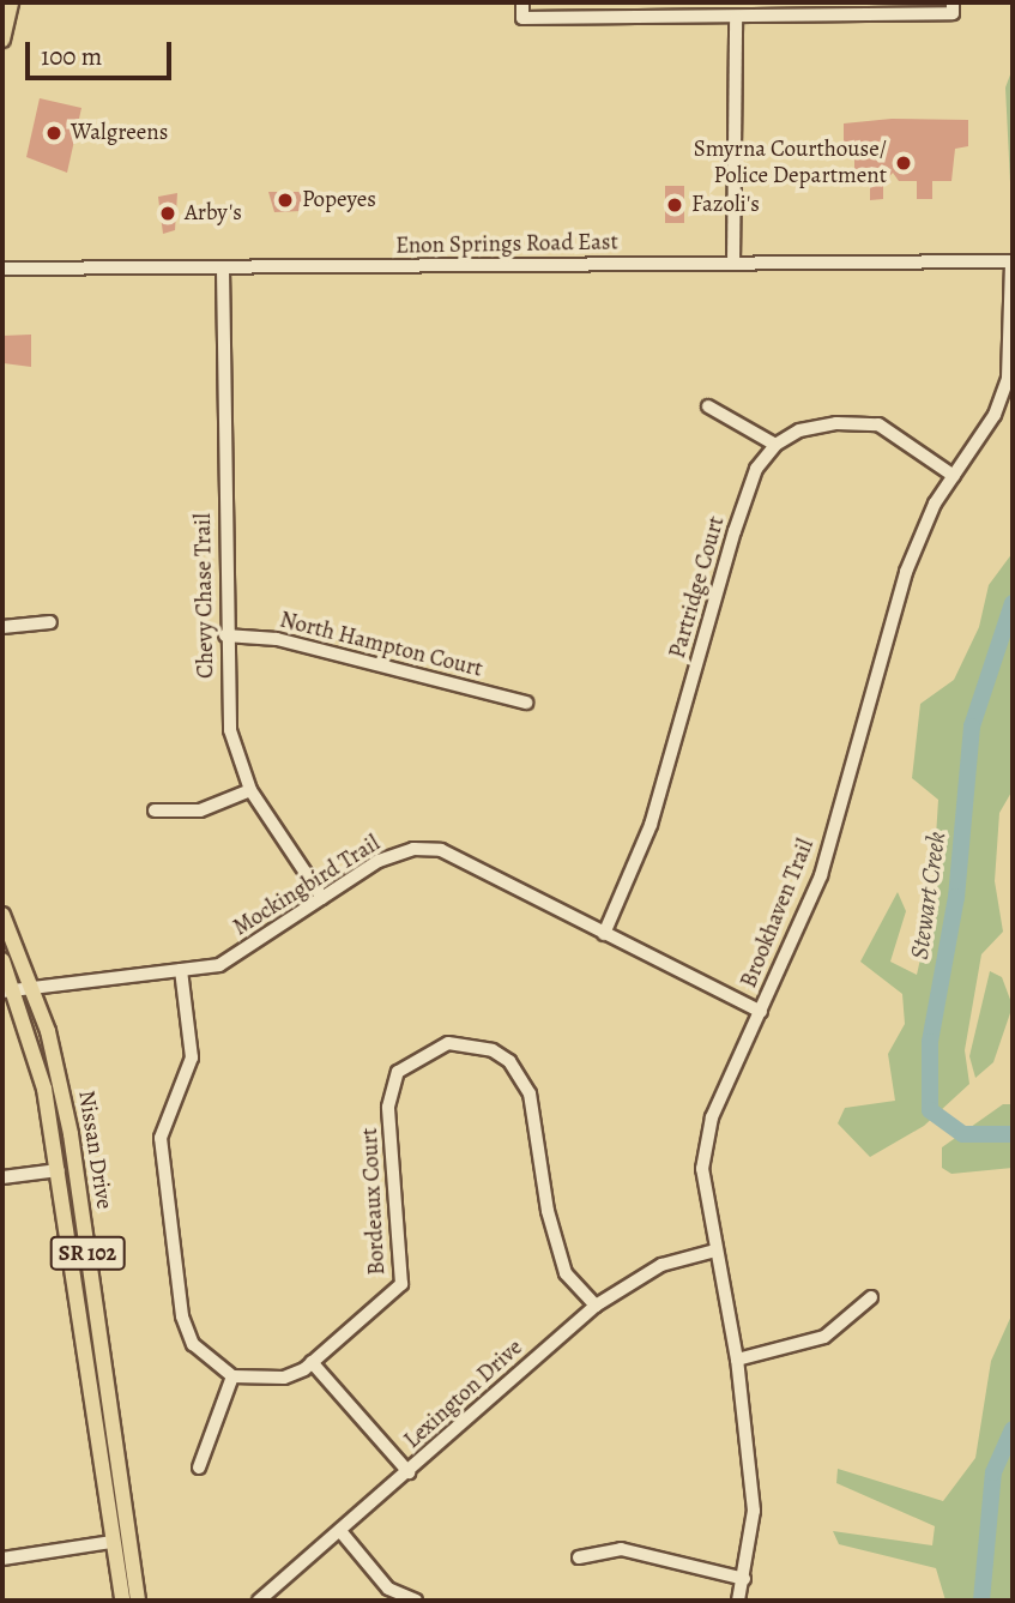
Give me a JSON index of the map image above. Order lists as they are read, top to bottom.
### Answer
{
  "streets": {
    "main road": ["Nissan Drive", "SR 102"],
    "street": [
      "Enon Springs Road East",
      "Partridge Court",
      "Chevy Chase Trail",
      "North Hampton Court",
      "Mockingbird Trail",
      "Brookhaven Trail",
      "Bordeaux Court",
      "Lexington Drive"
    ]
  },
  "crossings": [
    ["Enon Springs Road East", "Chevy Chase Trail"],
    ["Enon Springs Road East", "Brookhaven Trail"],
    ["Partridge Court", "Mockingbird Trail"],
    ["Chevy Chase Trail", "North Hampton Court"],
    ["Chevy Chase Trail", "Mockingbird Trail"],
    ["Mockingbird Trail", "Brookhaven Trail"],
    ["Mockingbird Trail", "Nissan Drive"],
    ["Brookhaven Trail", "Lexington Drive"],
    ["Bordeaux Court", "Lexington Drive"]
  ],
  "water": ["Stewart Creek"],
  "places": [
    "Walgreens",
    "Smyrna Courthouse/ Police Department",
    "Popeyes",
    "Fazoli's",
    "Arby's"
  ],
  "scale_bar": "100 m"
}
